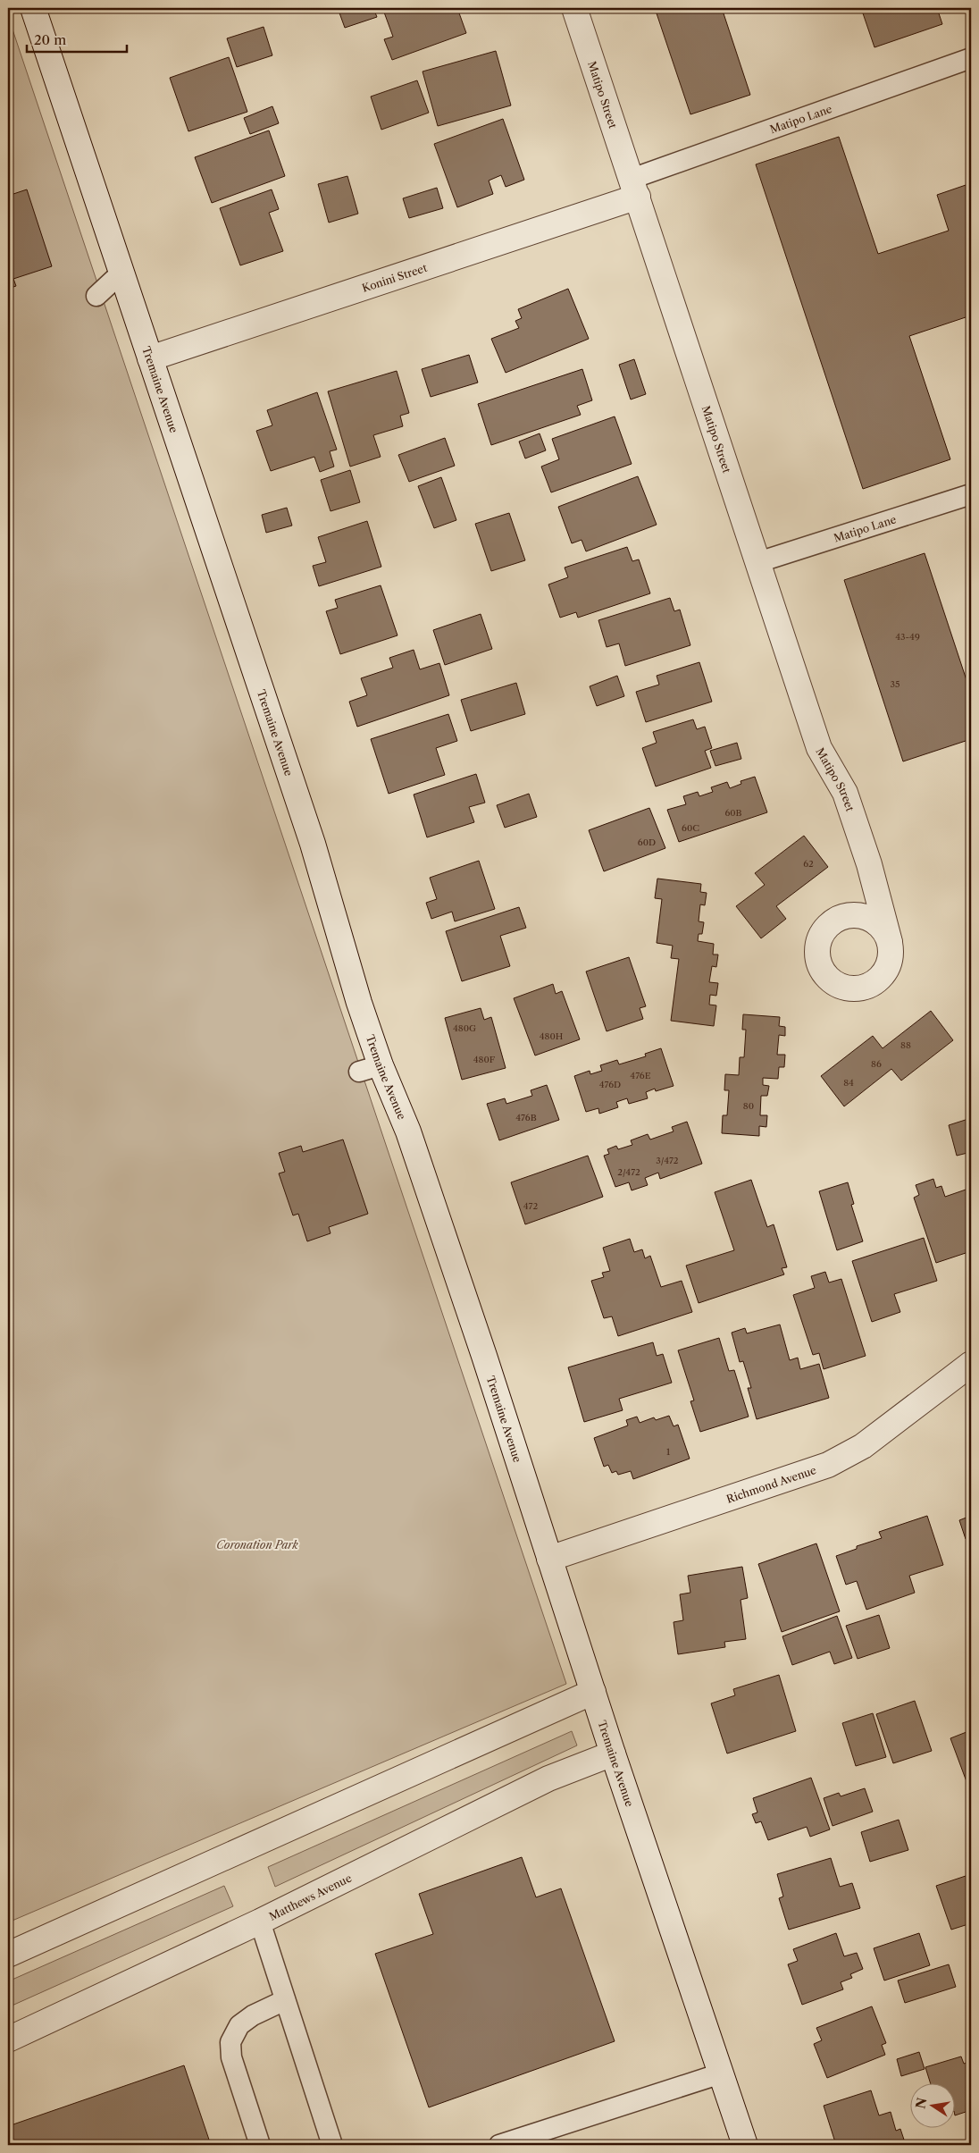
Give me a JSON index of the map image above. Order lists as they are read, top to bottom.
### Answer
{
  "streets": {
    "street": [
      "Matipo Street",
      "Konini Street",
      "Tremaine Avenue",
      "Richmond Avenue",
      "Matthews Avenue"
    ],
    "lane": ["Matipo Lane"]
  },
  "crossings": [
    ["Matipo Street", "Matipo Lane"],
    ["Matipo Street", "Konini Street"],
    ["Matipo Lane", "Konini Street"],
    ["Konini Street", "Tremaine Avenue"],
    ["Tremaine Avenue", "Richmond Avenue"],
    ["Tremaine Avenue", "Matthews Avenue"]
  ],
  "parks": ["Coronation Park"],
  "house_numbers": [
    "43-49",
    "35",
    "60B",
    "60C",
    "60D",
    "62",
    "480G",
    "480H",
    "88",
    "480F",
    "86",
    "476E",
    "84",
    "476D",
    "80",
    "476B",
    "3/472",
    "2/472",
    "472",
    "1"
  ],
  "scale_bar": "20 m",
  "north": "left"
}
